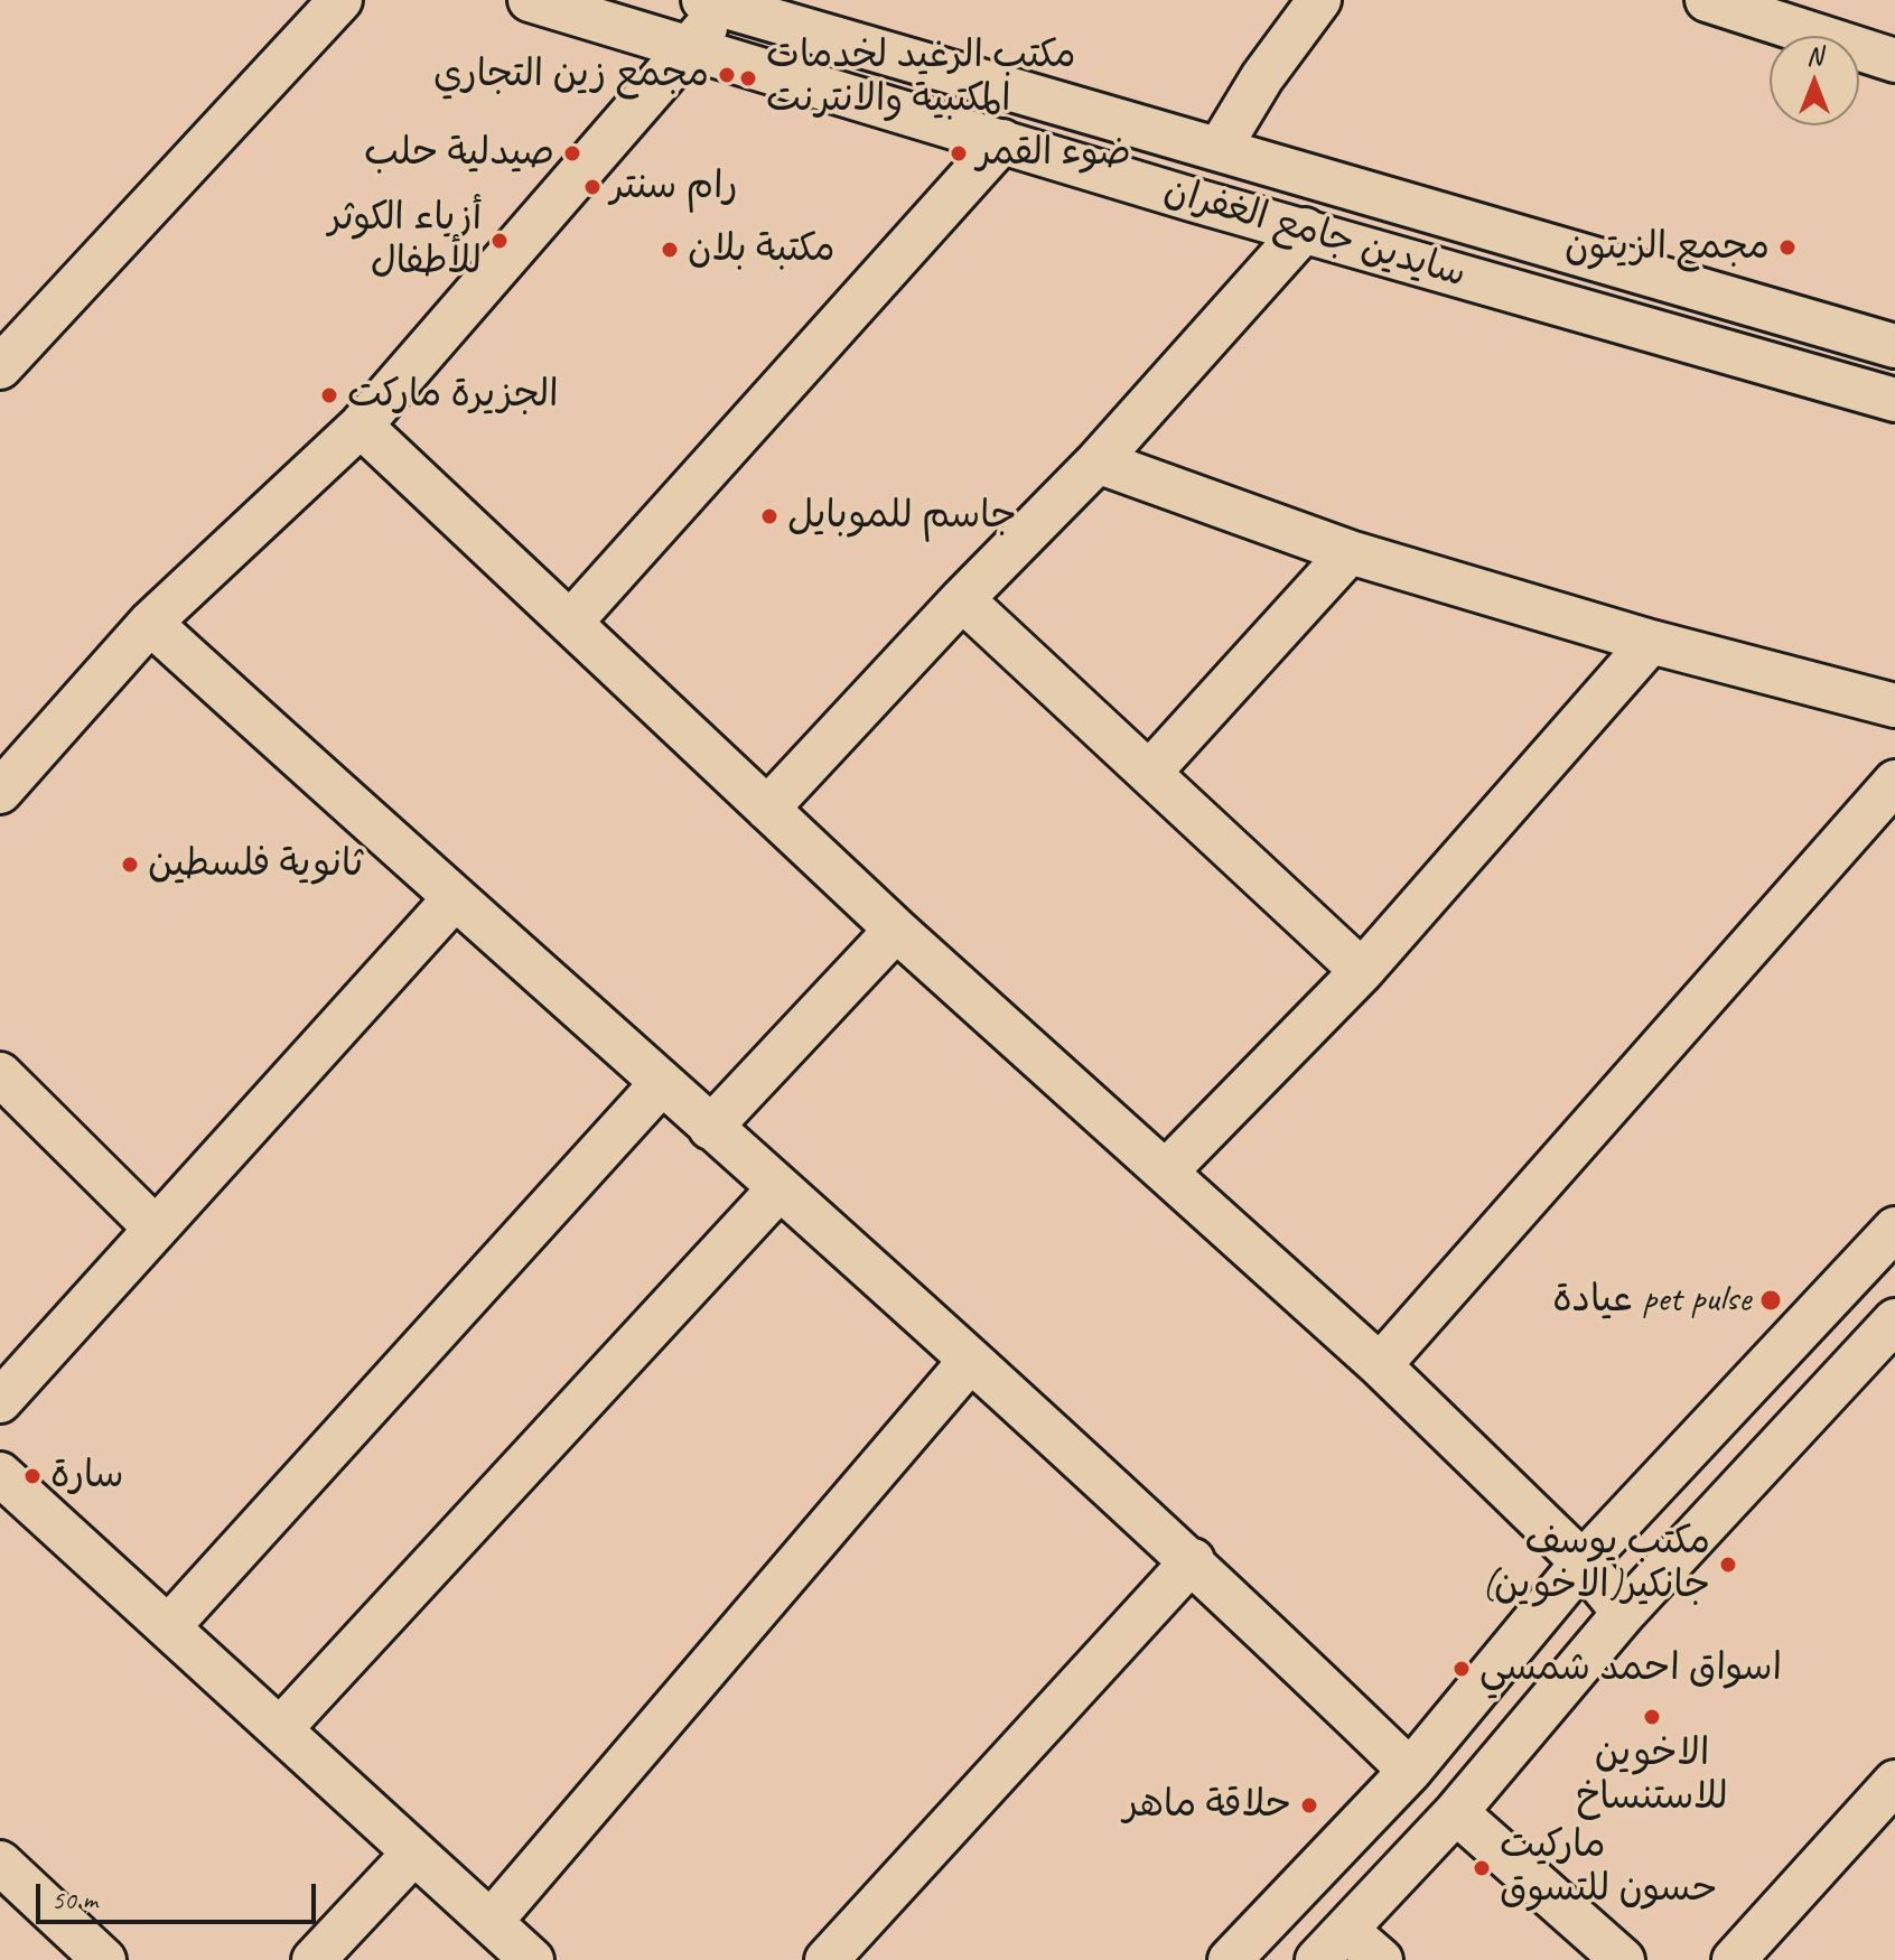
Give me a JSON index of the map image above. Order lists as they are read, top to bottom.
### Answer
{
  "streets": {
    "street": ["سايدين جامع الغفران"]
  },
  "places": [
    "مجمع زين التجاري",
    "مكتب الرغيد لخدمات المكتبية والانترنت",
    "صيدلية حلب",
    "ضوء القمر",
    "رام سنتر",
    "أزياء الكوثر للأطفال",
    "مجمع الزيتون",
    "مكتبة بلان",
    "الجزيرة ماركت",
    "جاسم للموبايل",
    "ثانوية فلسطين",
    "عيادة pet pulse",
    "سارة",
    "مكتب يوسف جانكير(الاخوين)",
    "اسواق احمد شمسي",
    "الاخوين للاستنساخ",
    "حلاقة ماهر",
    "ماركيت حسون للتسوق"
  ],
  "scale_bar": "50 m",
  "north": "top"
}
